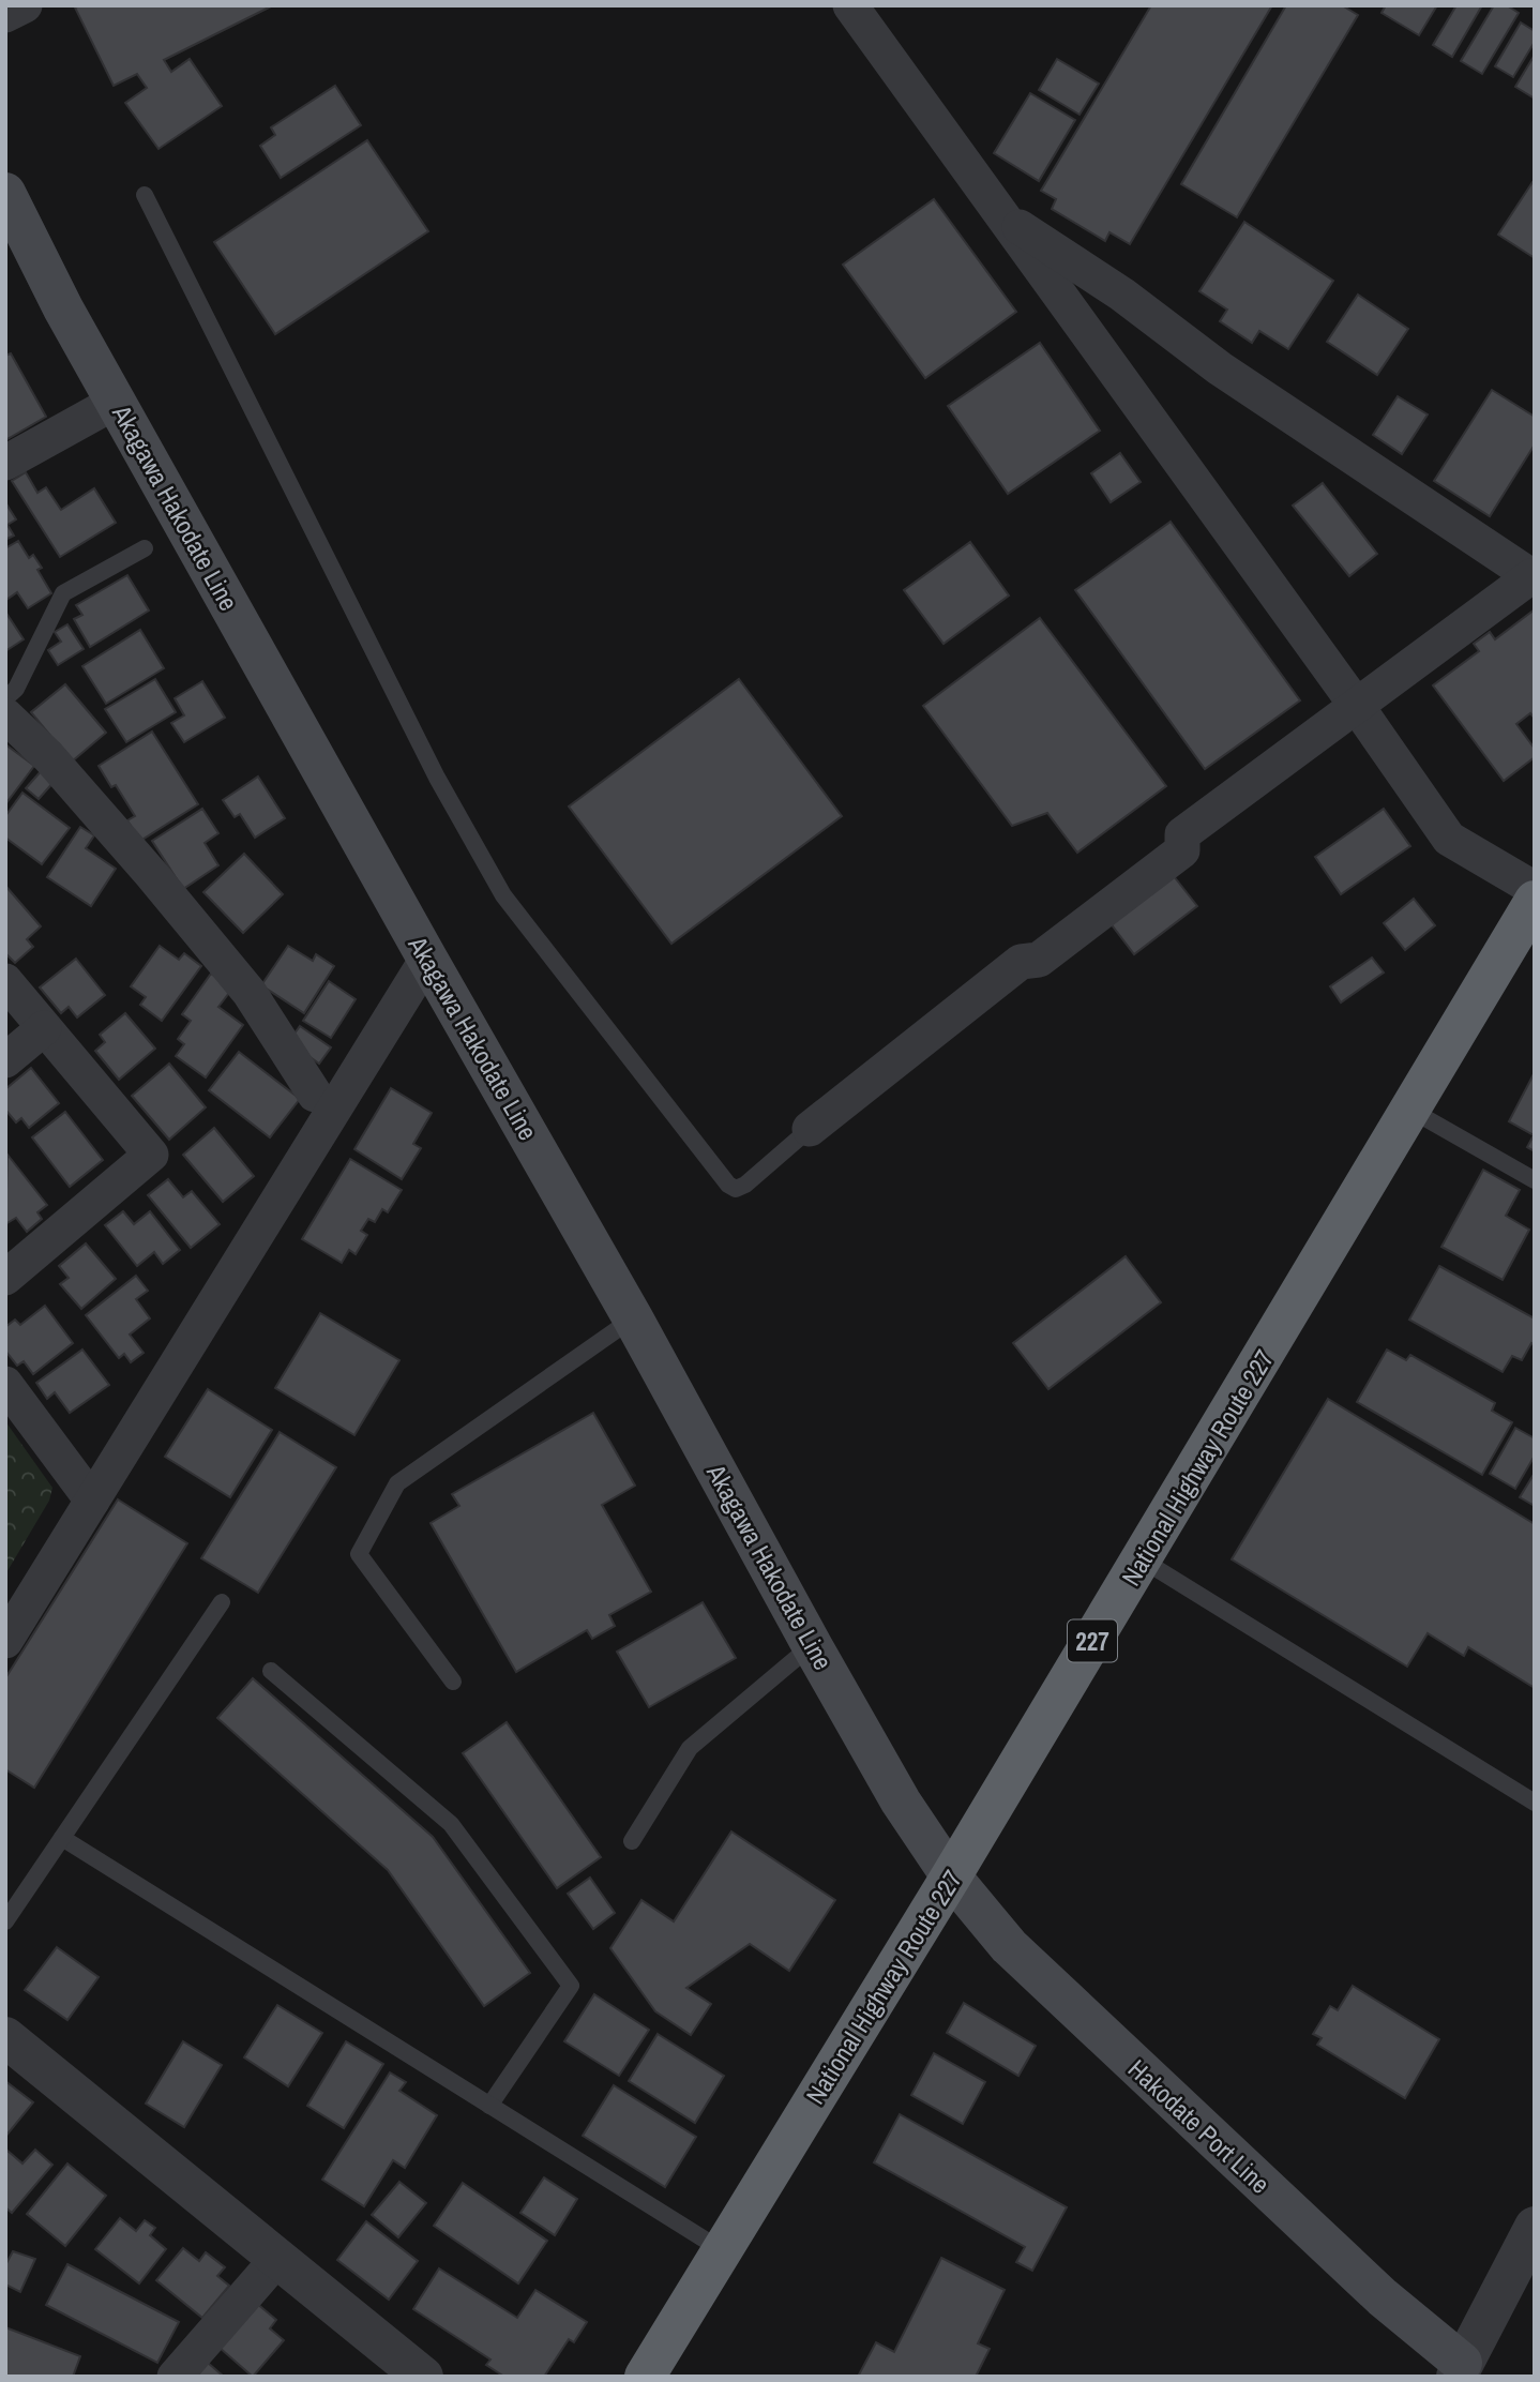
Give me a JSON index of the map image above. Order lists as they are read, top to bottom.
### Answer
{
  "streets": {
    "highway": ["National Highway Route 227", "227"],
    "main road": ["Akagawa Hakodate Line", "Hakodate Port Line"]
  },
  "crossings": [
    ["Akagawa Hakodate Line", "National Highway Route 227"],
    ["Akagawa Hakodate Line", "Hakodate Port Line"],
    ["National Highway Route 227", "Hakodate Port Line"]
  ]
}
